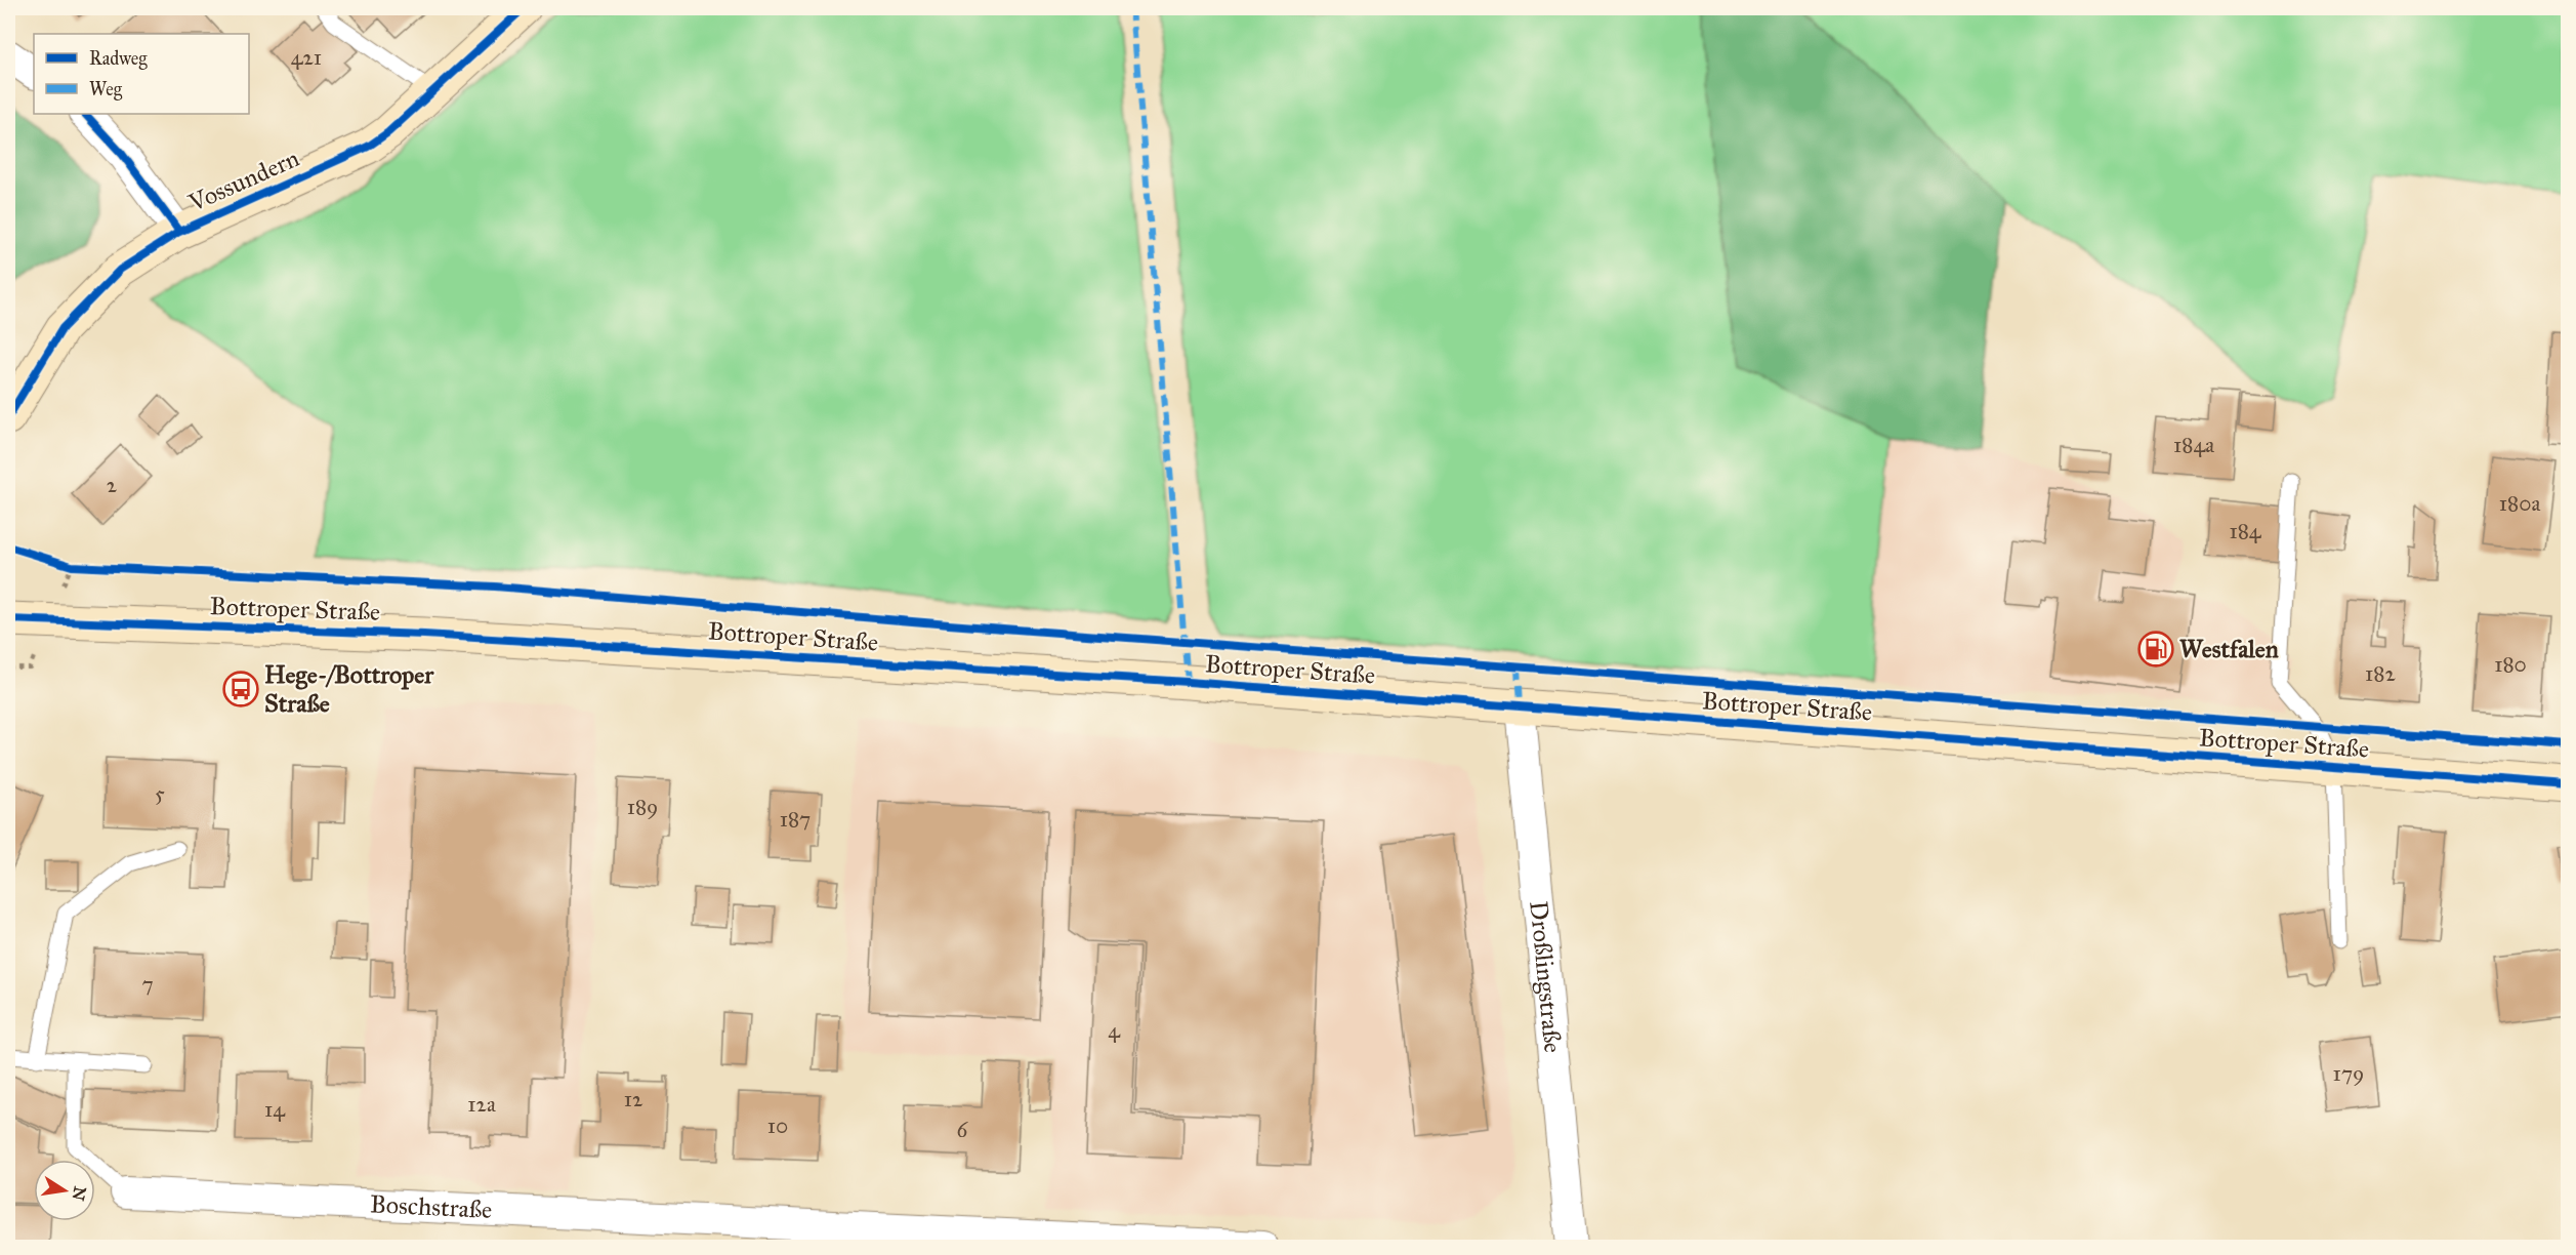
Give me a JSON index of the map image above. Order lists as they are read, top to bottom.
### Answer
{
  "streets": {
    "main road": ["Vossundern", "Bottroper Straße"],
    "street": ["Droßlingstraße", "Boschstraße"]
  },
  "crossings": [
    ["Bottroper Straße", "Droßlingstraße"]
  ],
  "places": {
    "fuel station": ["Westfalen"],
    "bus stop": ["Hege-/Bottroper Straße"]
  },
  "house_numbers": [
    "421",
    "184a",
    "2",
    "180a",
    "184",
    "180",
    "182",
    "5",
    "189",
    "187",
    "7",
    "4",
    "179",
    "12",
    "12a",
    "14",
    "10",
    "6"
  ],
  "legend": ["Radweg", "Weg"],
  "north": "right"
}
